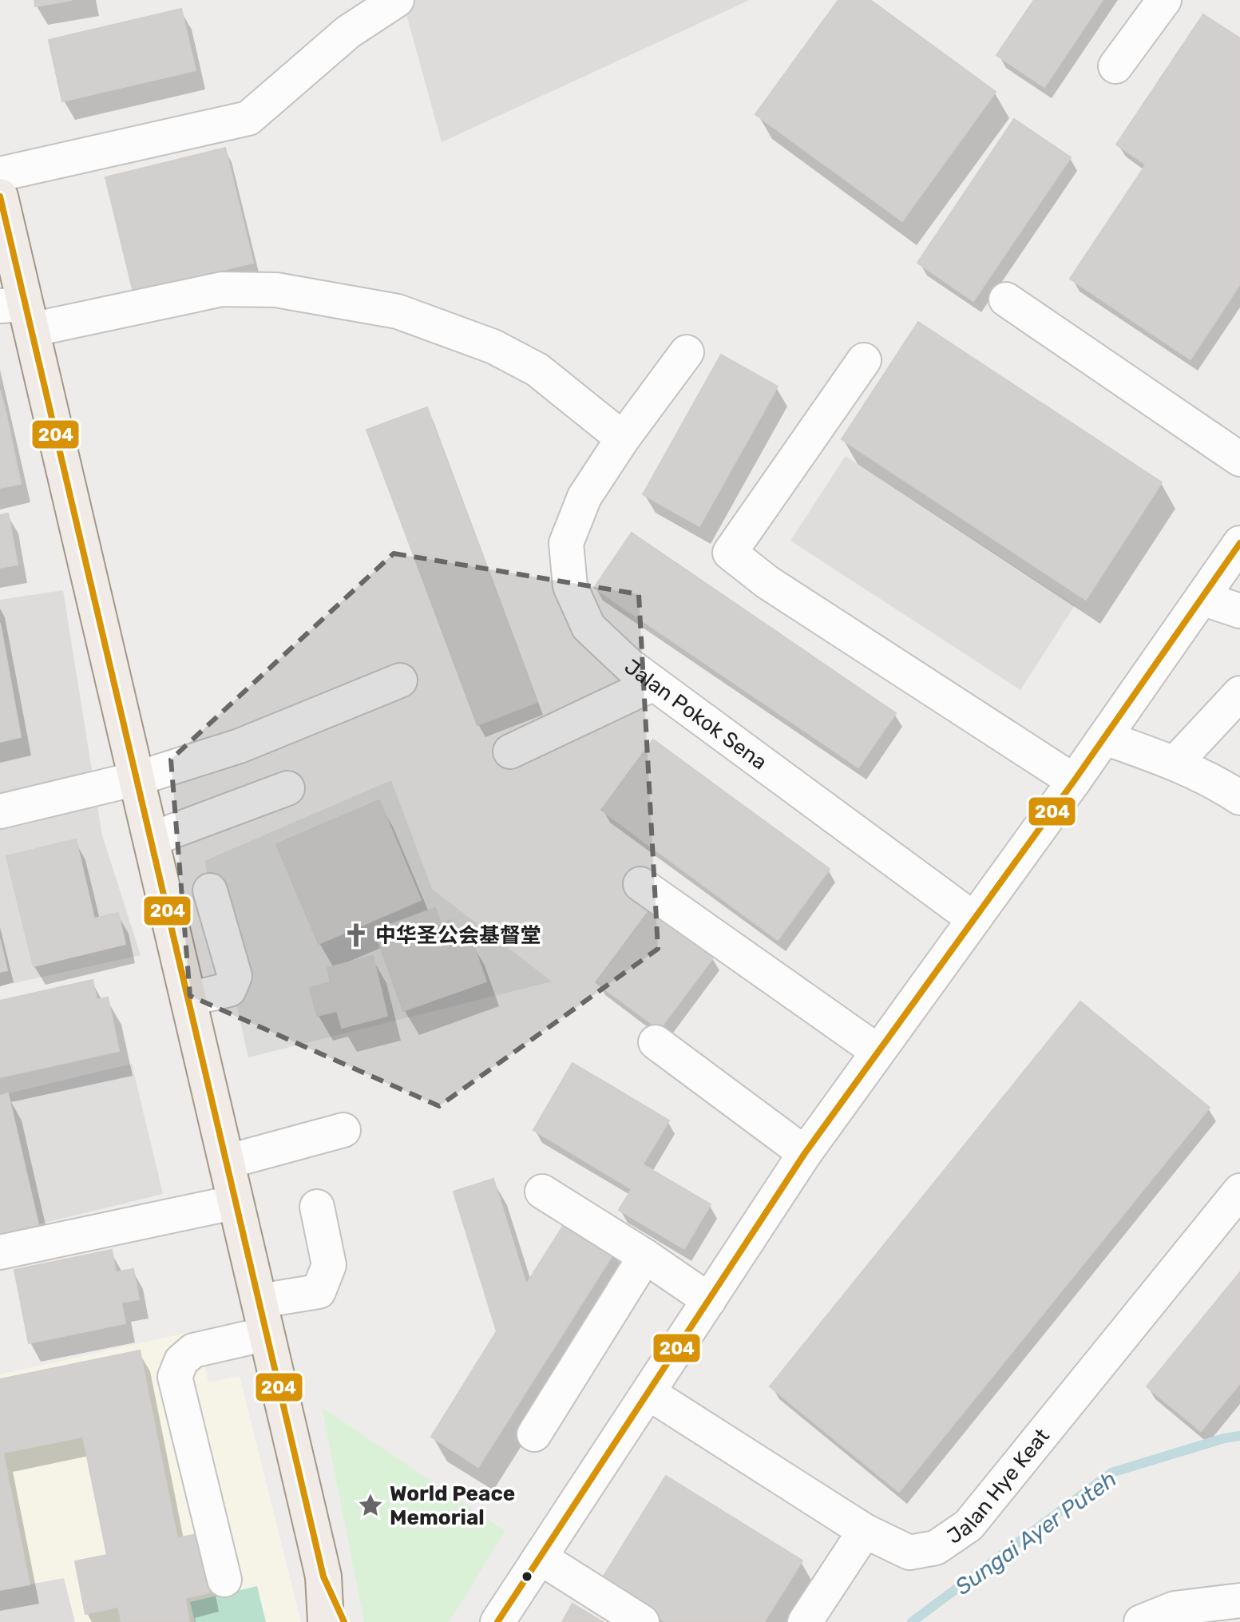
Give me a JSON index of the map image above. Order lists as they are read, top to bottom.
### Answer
{
  "streets": {
    "street": ["Jalan Pokok Sena", "Jalan Hye Keat"]
  },
  "water": ["Sungai Ayer Puteh"],
  "places": {
    "church": ["中华圣公会基督堂"],
    "place": ["World Peace Memorial"]
  },
  "lines": ["transit line 204"]
}
